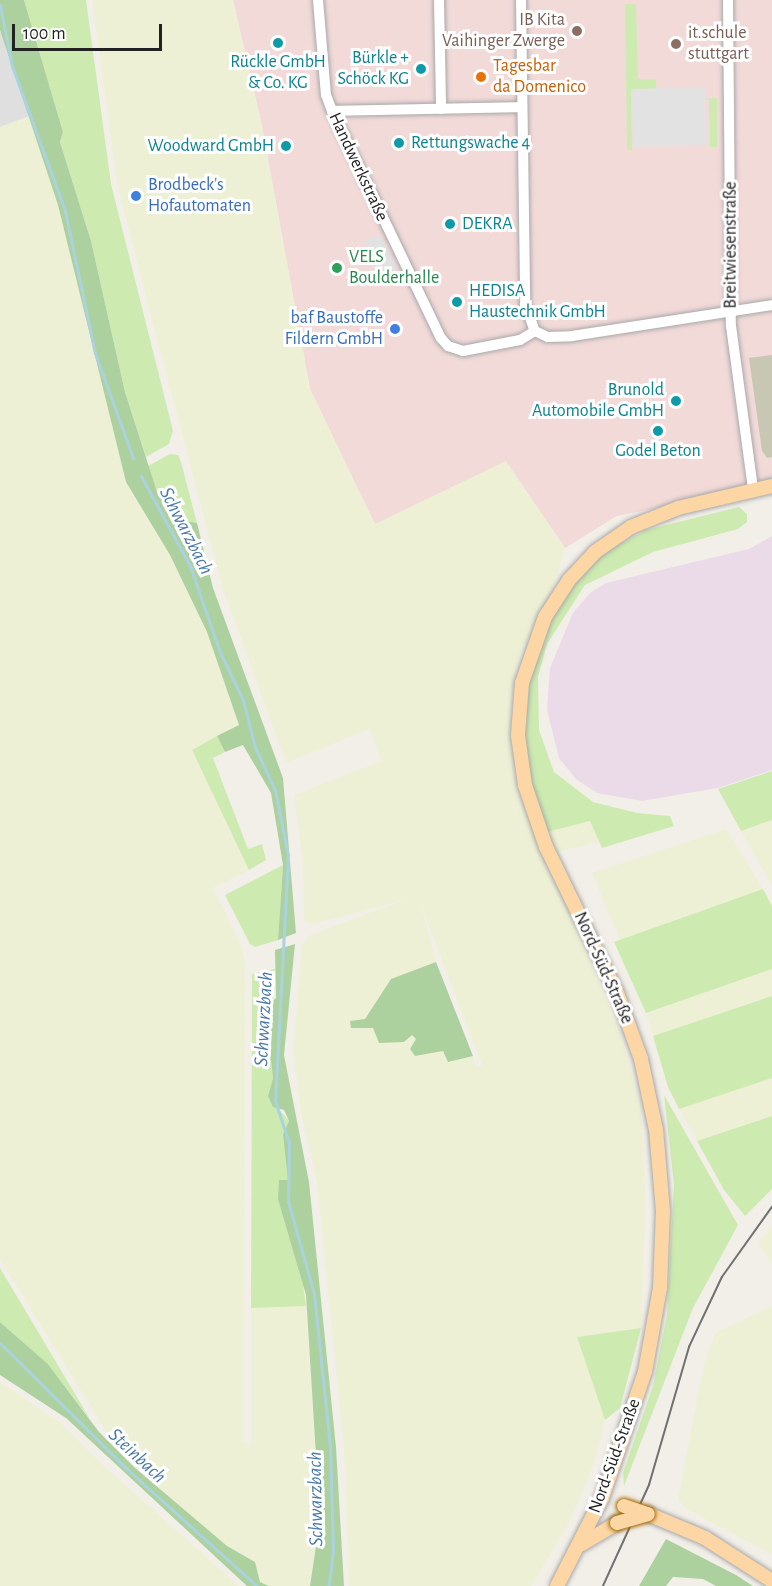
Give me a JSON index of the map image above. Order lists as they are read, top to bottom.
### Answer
{
  "streets": {
    "main road": ["Nord-Süd-Straße"],
    "street": ["Handwerkstraße", "Breitwiesenstraße"]
  },
  "crossings": [
    ["Breitwiesenstraße", "Nord-Süd-Straße"]
  ],
  "water": ["Schwarzbach", "Steinbach"],
  "places": [
    "IB Kita Vaihinger Zwerge",
    "Rückle GmbH & Co. KG",
    "it.schule stuttgart",
    "Bürkle + Schöck KG",
    "Tagesbar da Domenico",
    "Rettungswache 4",
    "Woodward GmbH",
    "Brodbeck's Hofautomaten",
    "DEKRA",
    "VELS Boulderhalle",
    "HEDISA Haustechnik GmbH",
    "baf Baustoffe Fildern GmbH",
    "Brunold Automobile GmbH",
    "Godel Beton"
  ],
  "scale_bar": "100 m"
}
